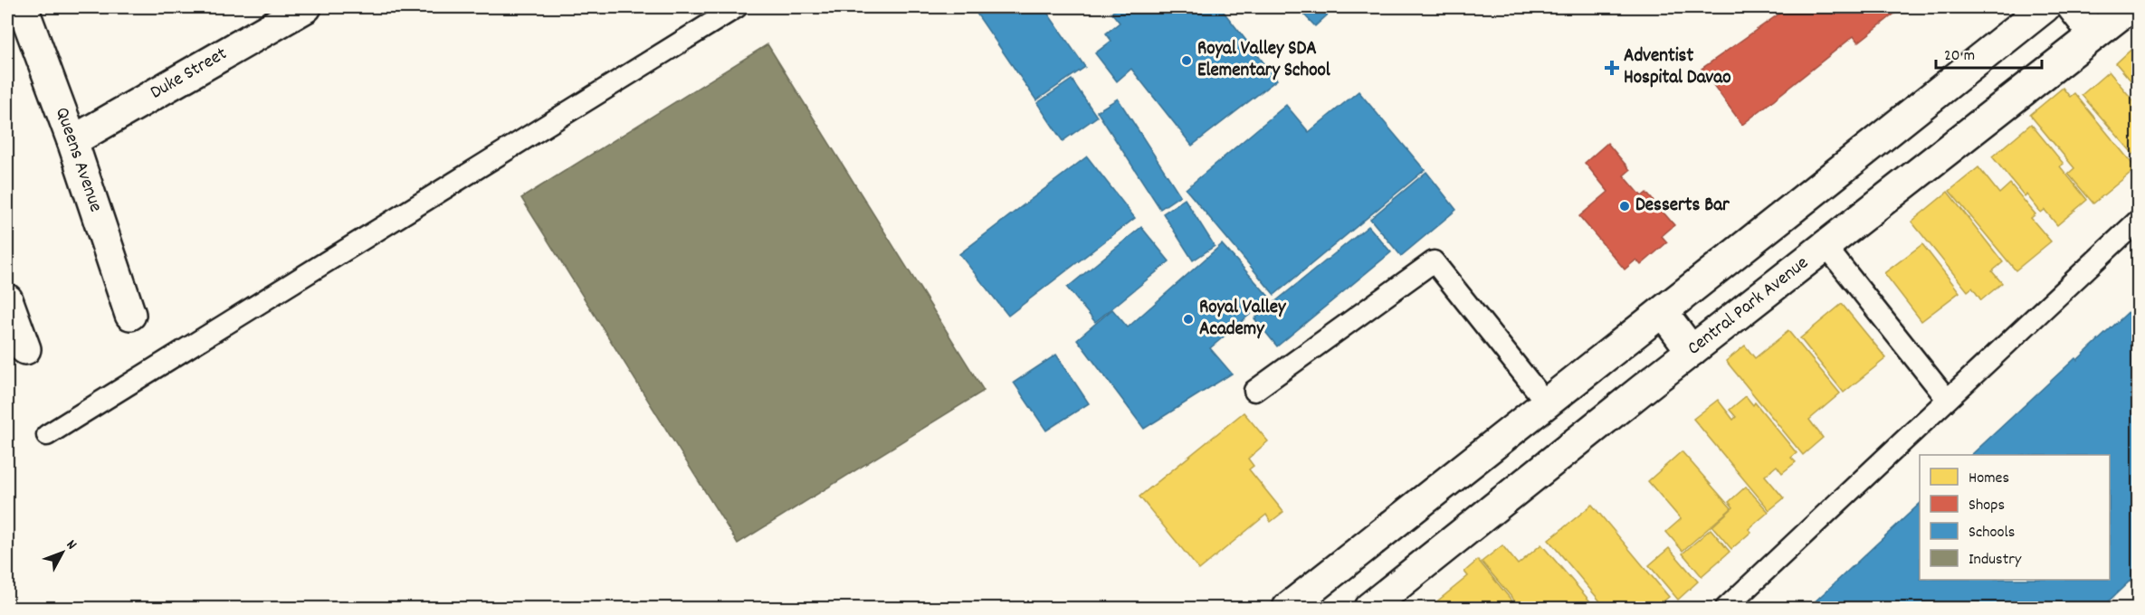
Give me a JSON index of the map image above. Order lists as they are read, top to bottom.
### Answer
{
  "streets": {
    "street": ["Duke Street", "Queens Avenue", "Central Park Avenue"]
  },
  "crossings": [
    ["Duke Street", "Queens Avenue"]
  ],
  "places": {
    "other": ["Royal Valley SDA Elementary School", "Desserts Bar", "Royal Valley Academy"],
    "health": ["Adventist Hospital Davao"]
  },
  "legend": [
    "Homes",
    "Shops",
    "Schools",
    "Industry"
  ],
  "scale_bar": "20 m",
  "north": "top right"
}
